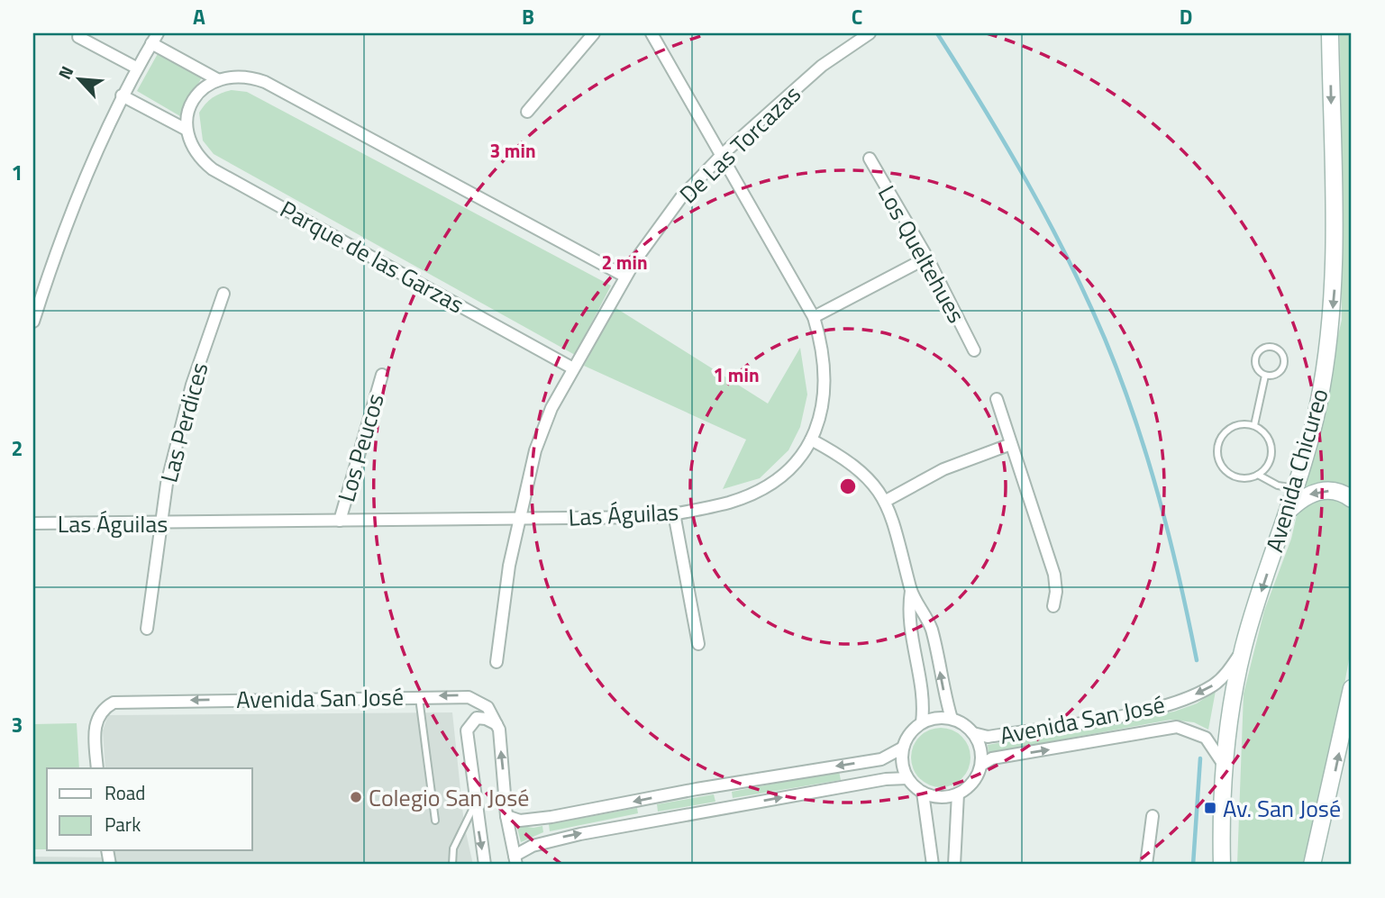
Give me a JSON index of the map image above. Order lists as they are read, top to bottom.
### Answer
{
  "streets": {
    "main road": ["Avenida Chicureo"],
    "street": [
      "De Las Torcazas",
      "Los Queltehues",
      "Parque de las Garzas",
      "Las Perdices",
      "Los Peucos",
      "Las Águilas",
      "Avenida San José"
    ]
  },
  "crossings": [
    ["De Las Torcazas", "Parque de las Garzas"],
    ["De Las Torcazas", "Las Águilas"],
    ["Las Perdices", "Las Águilas"],
    ["Los Peucos", "Las Águilas"],
    ["Avenida Chicureo", "Avenida San José"]
  ],
  "one_way": ["Avenida Chicureo"],
  "places": {
    "other": ["Colegio San José"],
    "transit": ["Av. San José"]
  },
  "legend": ["Road", "Park"],
  "north": "top left",
  "grid": {
    "columns": [
      "A",
      "B",
      "C",
      "D"
    ],
    "rows": ["1", "2", "3"]
  },
  "rings": ["3 min", "2 min", "1 min"]
}
